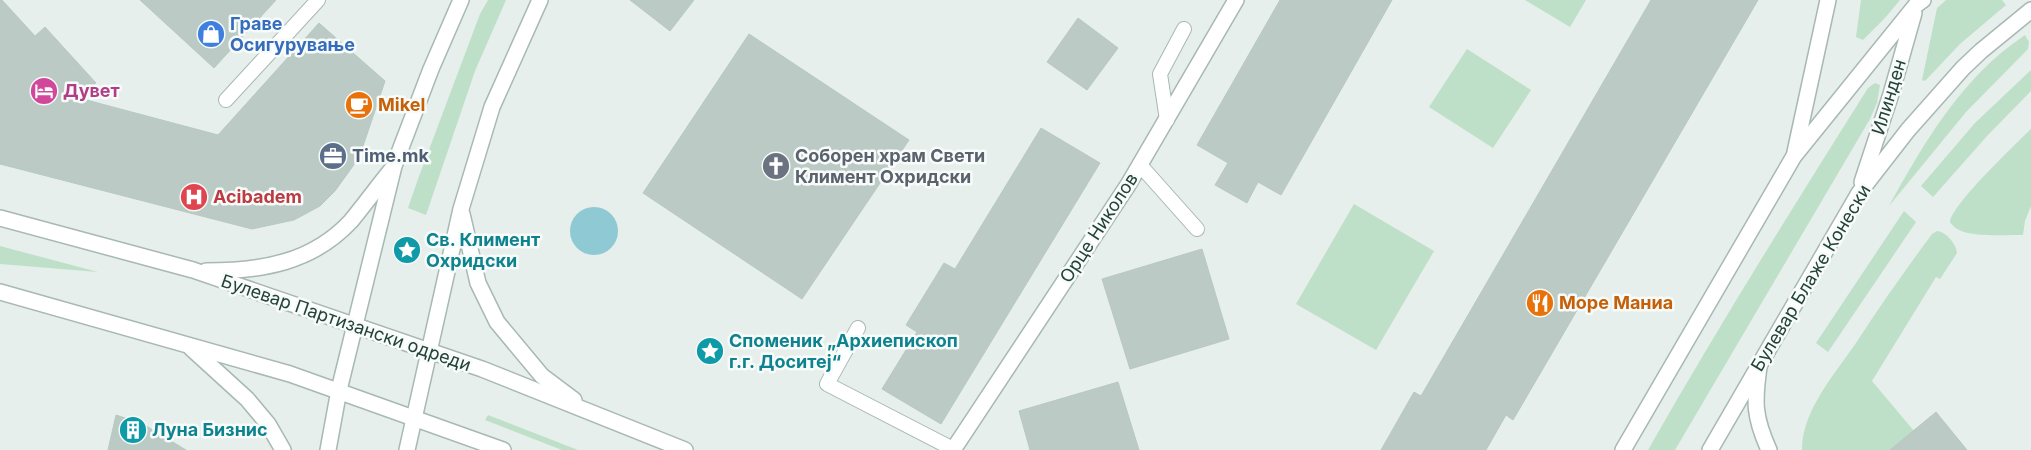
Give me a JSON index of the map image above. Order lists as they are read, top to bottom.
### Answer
{
  "streets": {
    "street": [
      "Илинден",
      "Орце Николов",
      "Булевар Блаже Конески",
      "Булевар Партизански одреди"
    ]
  },
  "crossings": [
    ["Илинден", "Булевар Блаже Конески"]
  ],
  "places": {
    "shop": ["Граве Осигурување"],
    "hotel": ["Дувет"],
    "cafe": ["Mikel"],
    "office": ["Time.mk"],
    "church": ["Соборен храм Свети Климент Охридски"],
    "hospital": ["Acibadem"],
    "place": ["Св. Климент Охридски", "Споменик „Архиепископ г.г. Доситеј“"],
    "restaurant": ["Море Маниа"],
    "building": ["Луна Бизнис"]
  }
}
